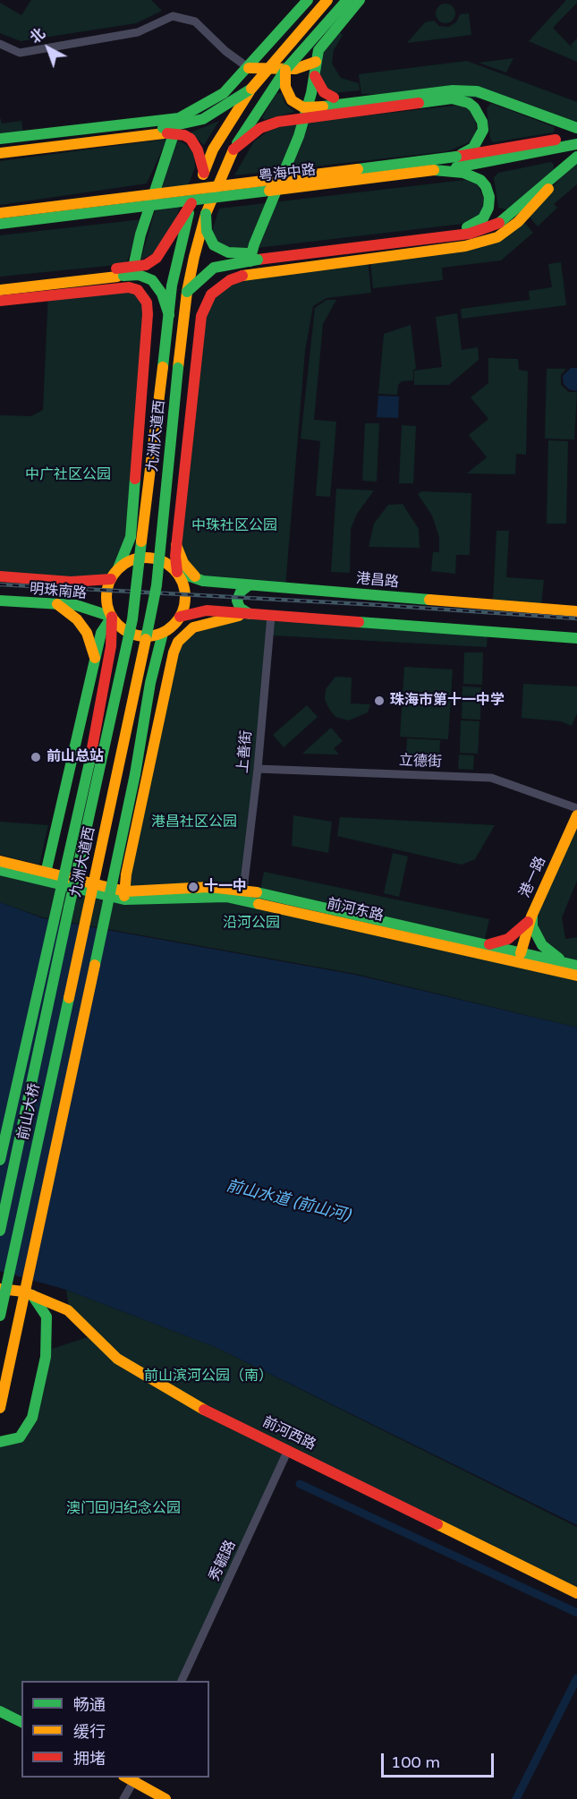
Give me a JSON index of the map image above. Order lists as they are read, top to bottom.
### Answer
{
  "streets": {
    "main road": [
      "粤海中路",
      "九洲大道西",
      "港昌路",
      "明珠南路",
      "港一路",
      "前河东路",
      "前山大桥",
      "前河西路"
    ],
    "street": ["上善街", "立德街", "秀毓路"]
  },
  "crossings": [
    ["九洲大道西", "前山大桥"],
    ["港昌路", "明珠南路"],
    ["上善街", "立德街"],
    ["上善街", "前河东路"],
    ["港一路", "前河东路"],
    ["前河西路", "秀毓路"]
  ],
  "water": ["前山水道 (前山河)"],
  "parks": [
    "中广社区公园",
    "中珠社区公园",
    "港昌社区公园",
    "沿河公园",
    "前山滨河公园（南）",
    "澳门回归纪念公园"
  ],
  "places": ["珠海市第十一中学", "前山总站", "十一中"],
  "legend": ["畅通", "缓行", "拥堵"],
  "scale_bar": "100 m",
  "north": "top left"
}
